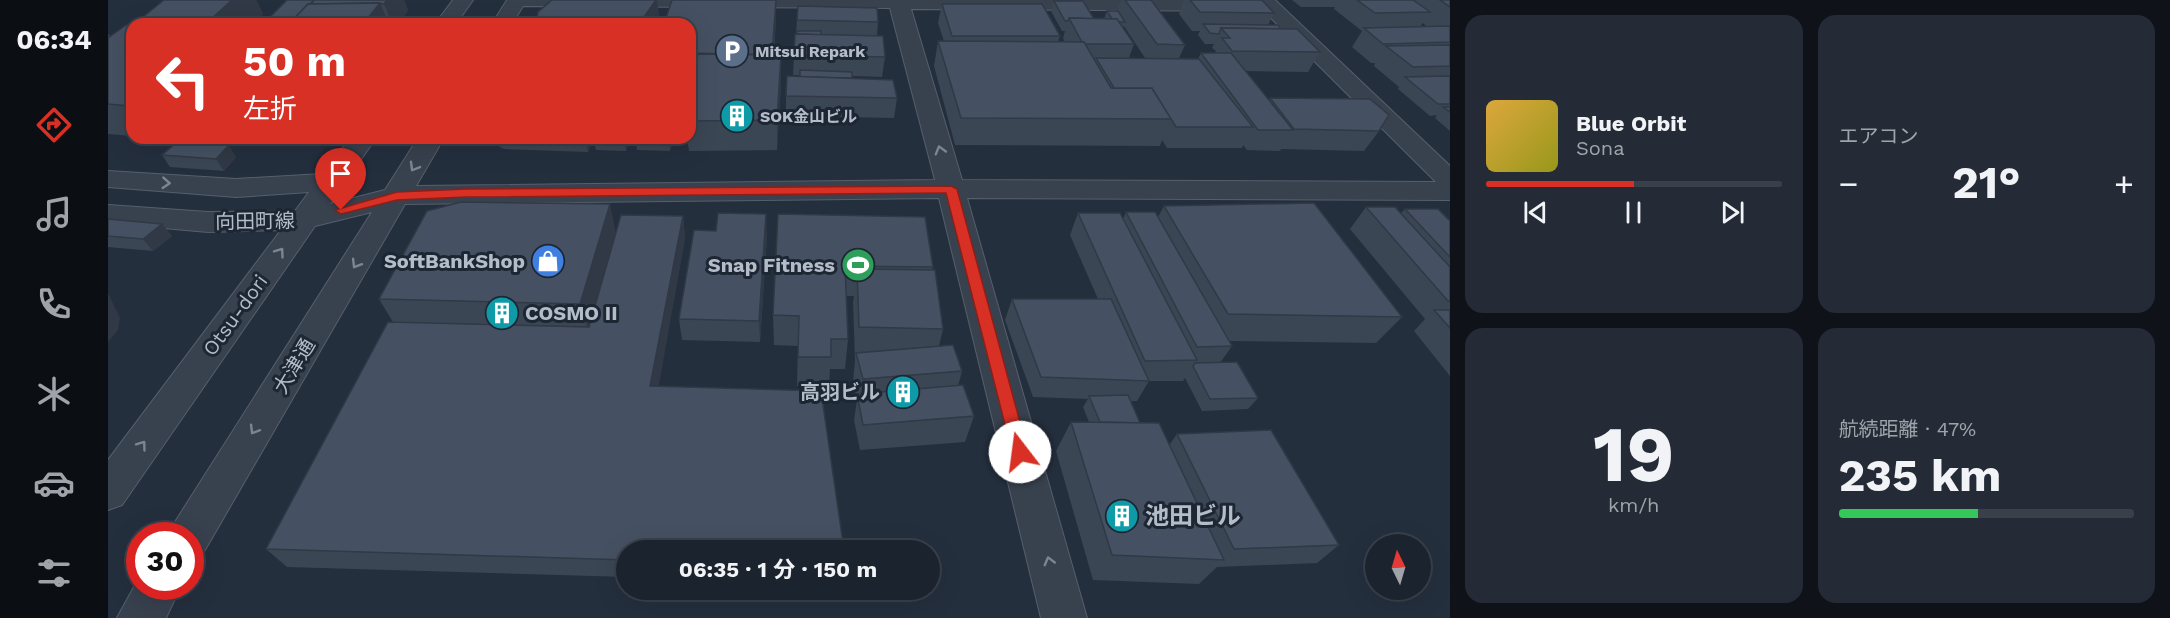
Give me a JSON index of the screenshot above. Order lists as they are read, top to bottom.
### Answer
{
  "streets": {
    "street": ["向田町線", "Otsu-dori", "大津通"]
  },
  "crossings": [
    ["向田町線", "Otsu-dori"],
    ["向田町線", "大津通"]
  ],
  "one_way": ["Otsu-dori", "大津通"],
  "places": {
    "parking": ["Mitsui Repark"],
    "building": [
      "SOK金山ビル",
      "COSMO II",
      "高羽ビル",
      "池田ビル"
    ],
    "shop": ["SoftBankShop"],
    "sports": ["Snap Fitness"]
  },
  "north": "top",
  "page": {
    "tabs": "06:34",
    "tile": [
      "エアコン",
      ["19", "km/h"],
      ["航続距離 · 47%", "235 km"]
    ],
    "turn": ["50 m", "左折"],
    "song": ["Blue Orbit", "Sona"],
    "heat": ["−", "21°", "+"],
    "limit": "30",
    "trip": "06:35 · 1 分 · 150 m"
  }
}
